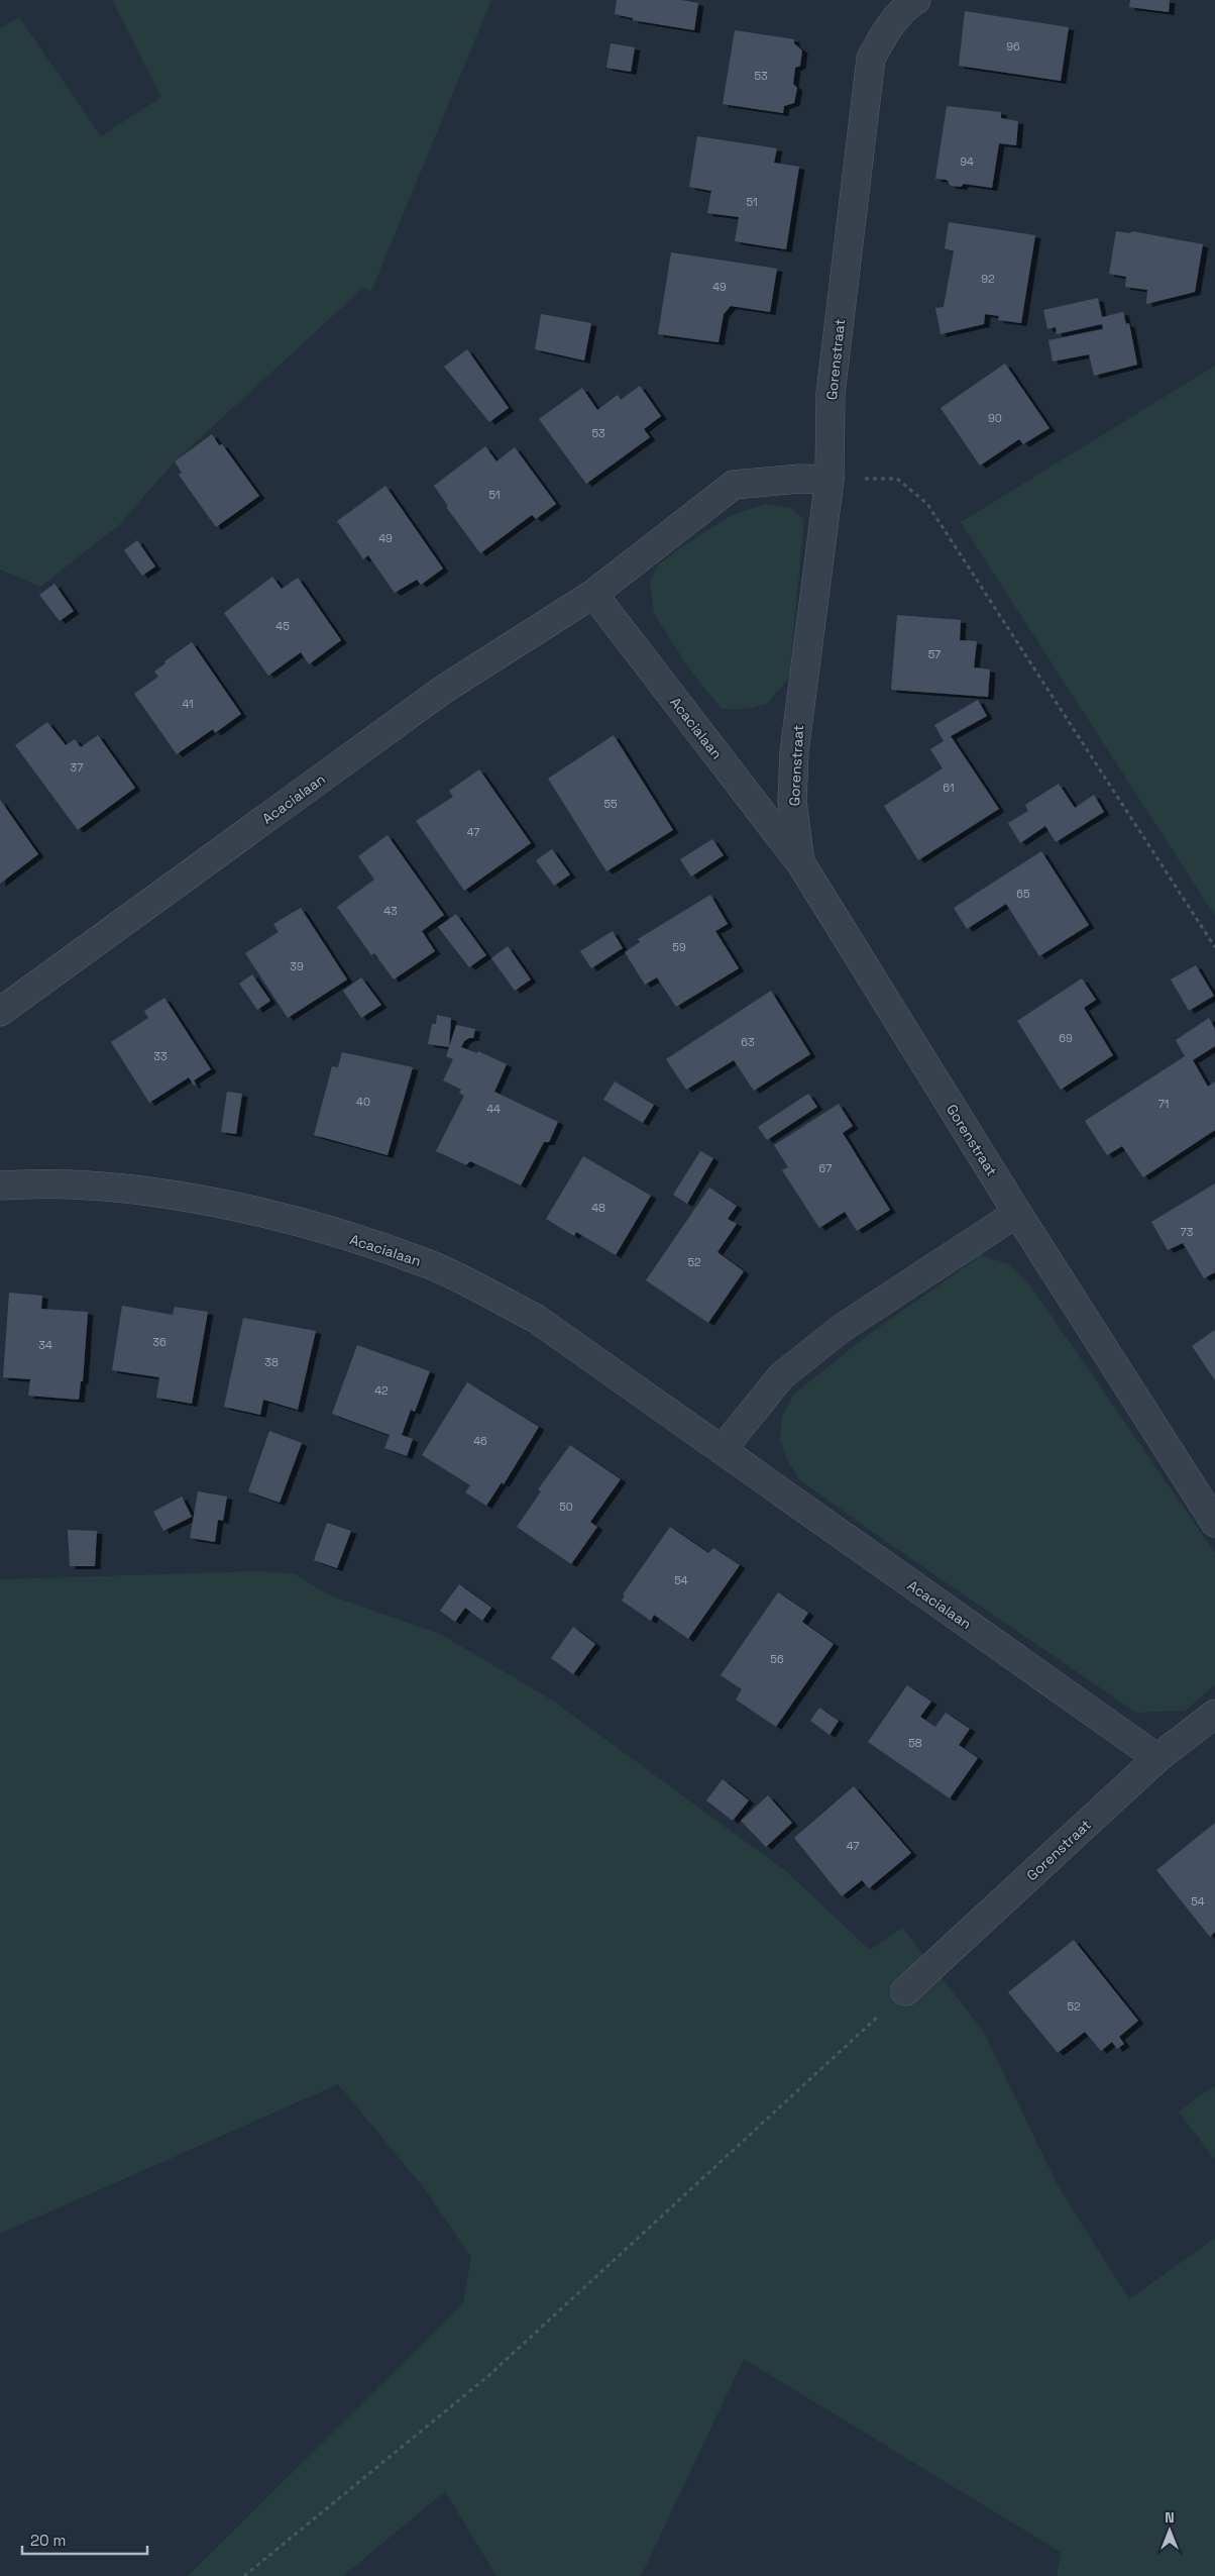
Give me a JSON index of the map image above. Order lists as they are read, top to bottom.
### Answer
{
  "streets": {
    "street": ["Gorenstraat", "Acacialaan"]
  },
  "crossings": [
    ["Gorenstraat", "Acacialaan"]
  ],
  "house_numbers": [
    "96",
    "53",
    "94",
    "51",
    "92",
    "49",
    "90",
    "53",
    "51",
    "49",
    "45",
    "57",
    "41",
    "37",
    "61",
    "55",
    "47",
    "65",
    "43",
    "59",
    "39",
    "69",
    "63",
    "33",
    "40",
    "71",
    "44",
    "67",
    "48",
    "73",
    "52",
    "36",
    "34",
    "38",
    "42",
    "46",
    "50",
    "54",
    "56",
    "58",
    "47",
    "54",
    "52"
  ],
  "scale_bar": "20 m",
  "north": "top"
}
